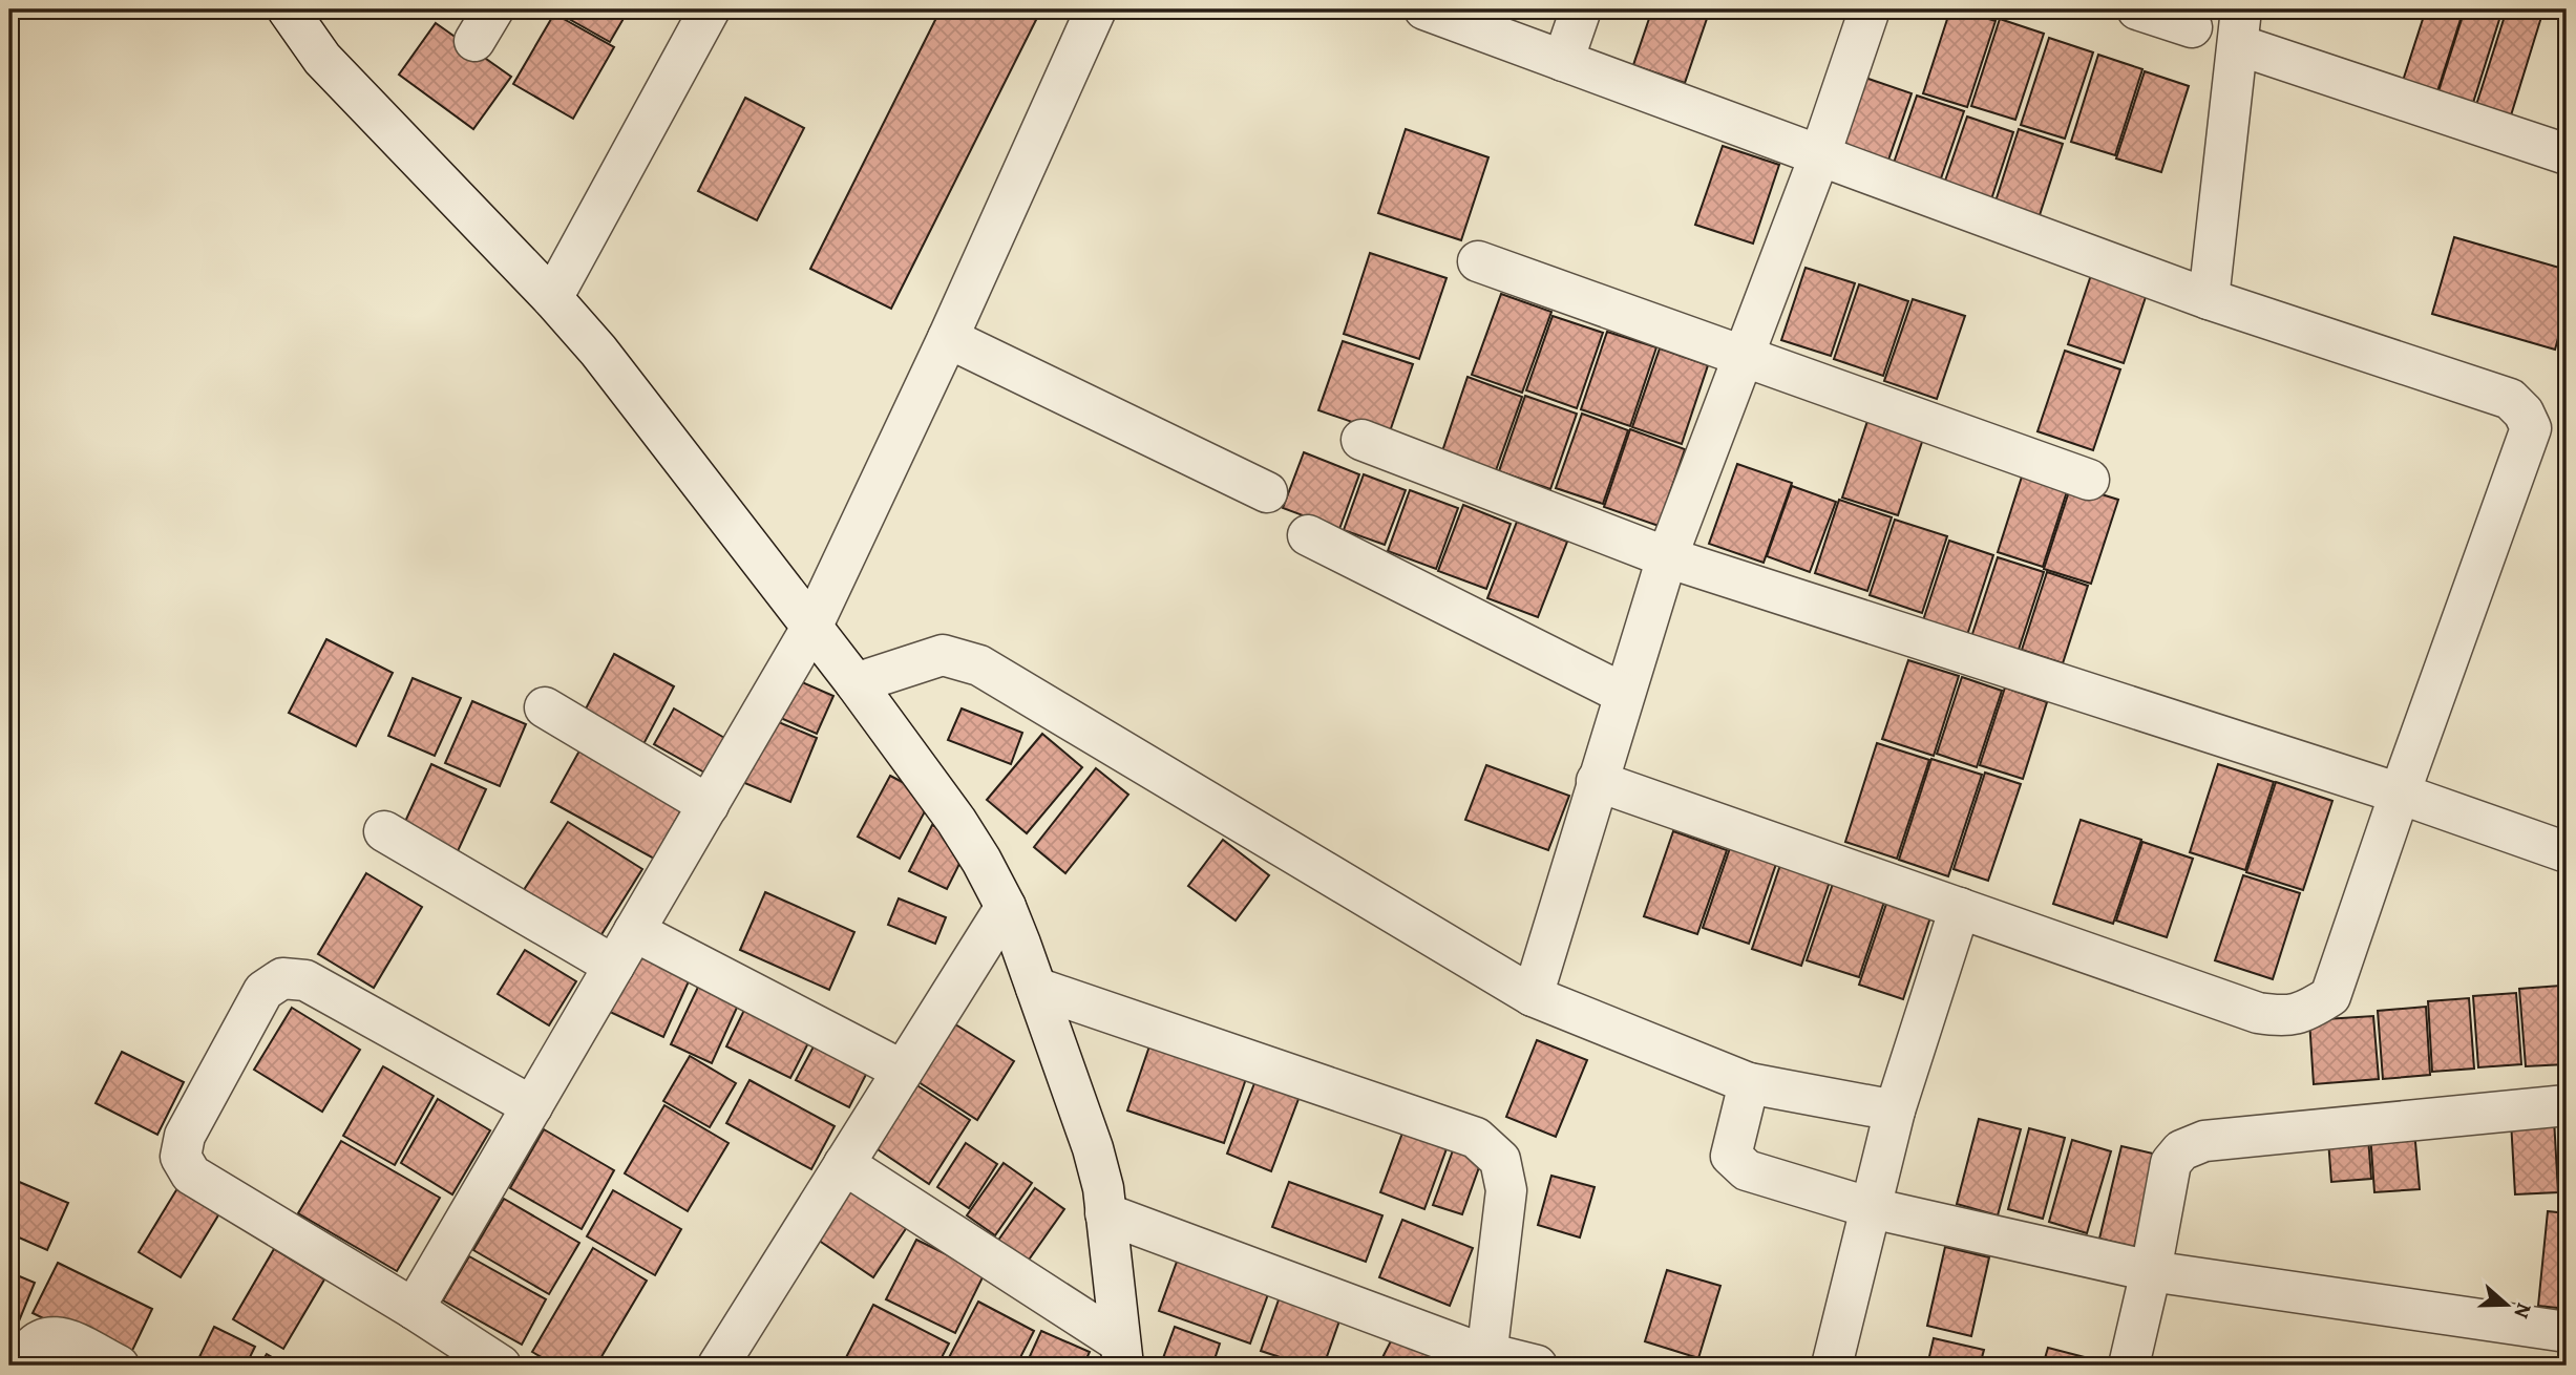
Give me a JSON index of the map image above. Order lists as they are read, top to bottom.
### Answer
{
  "north": "right"
}
